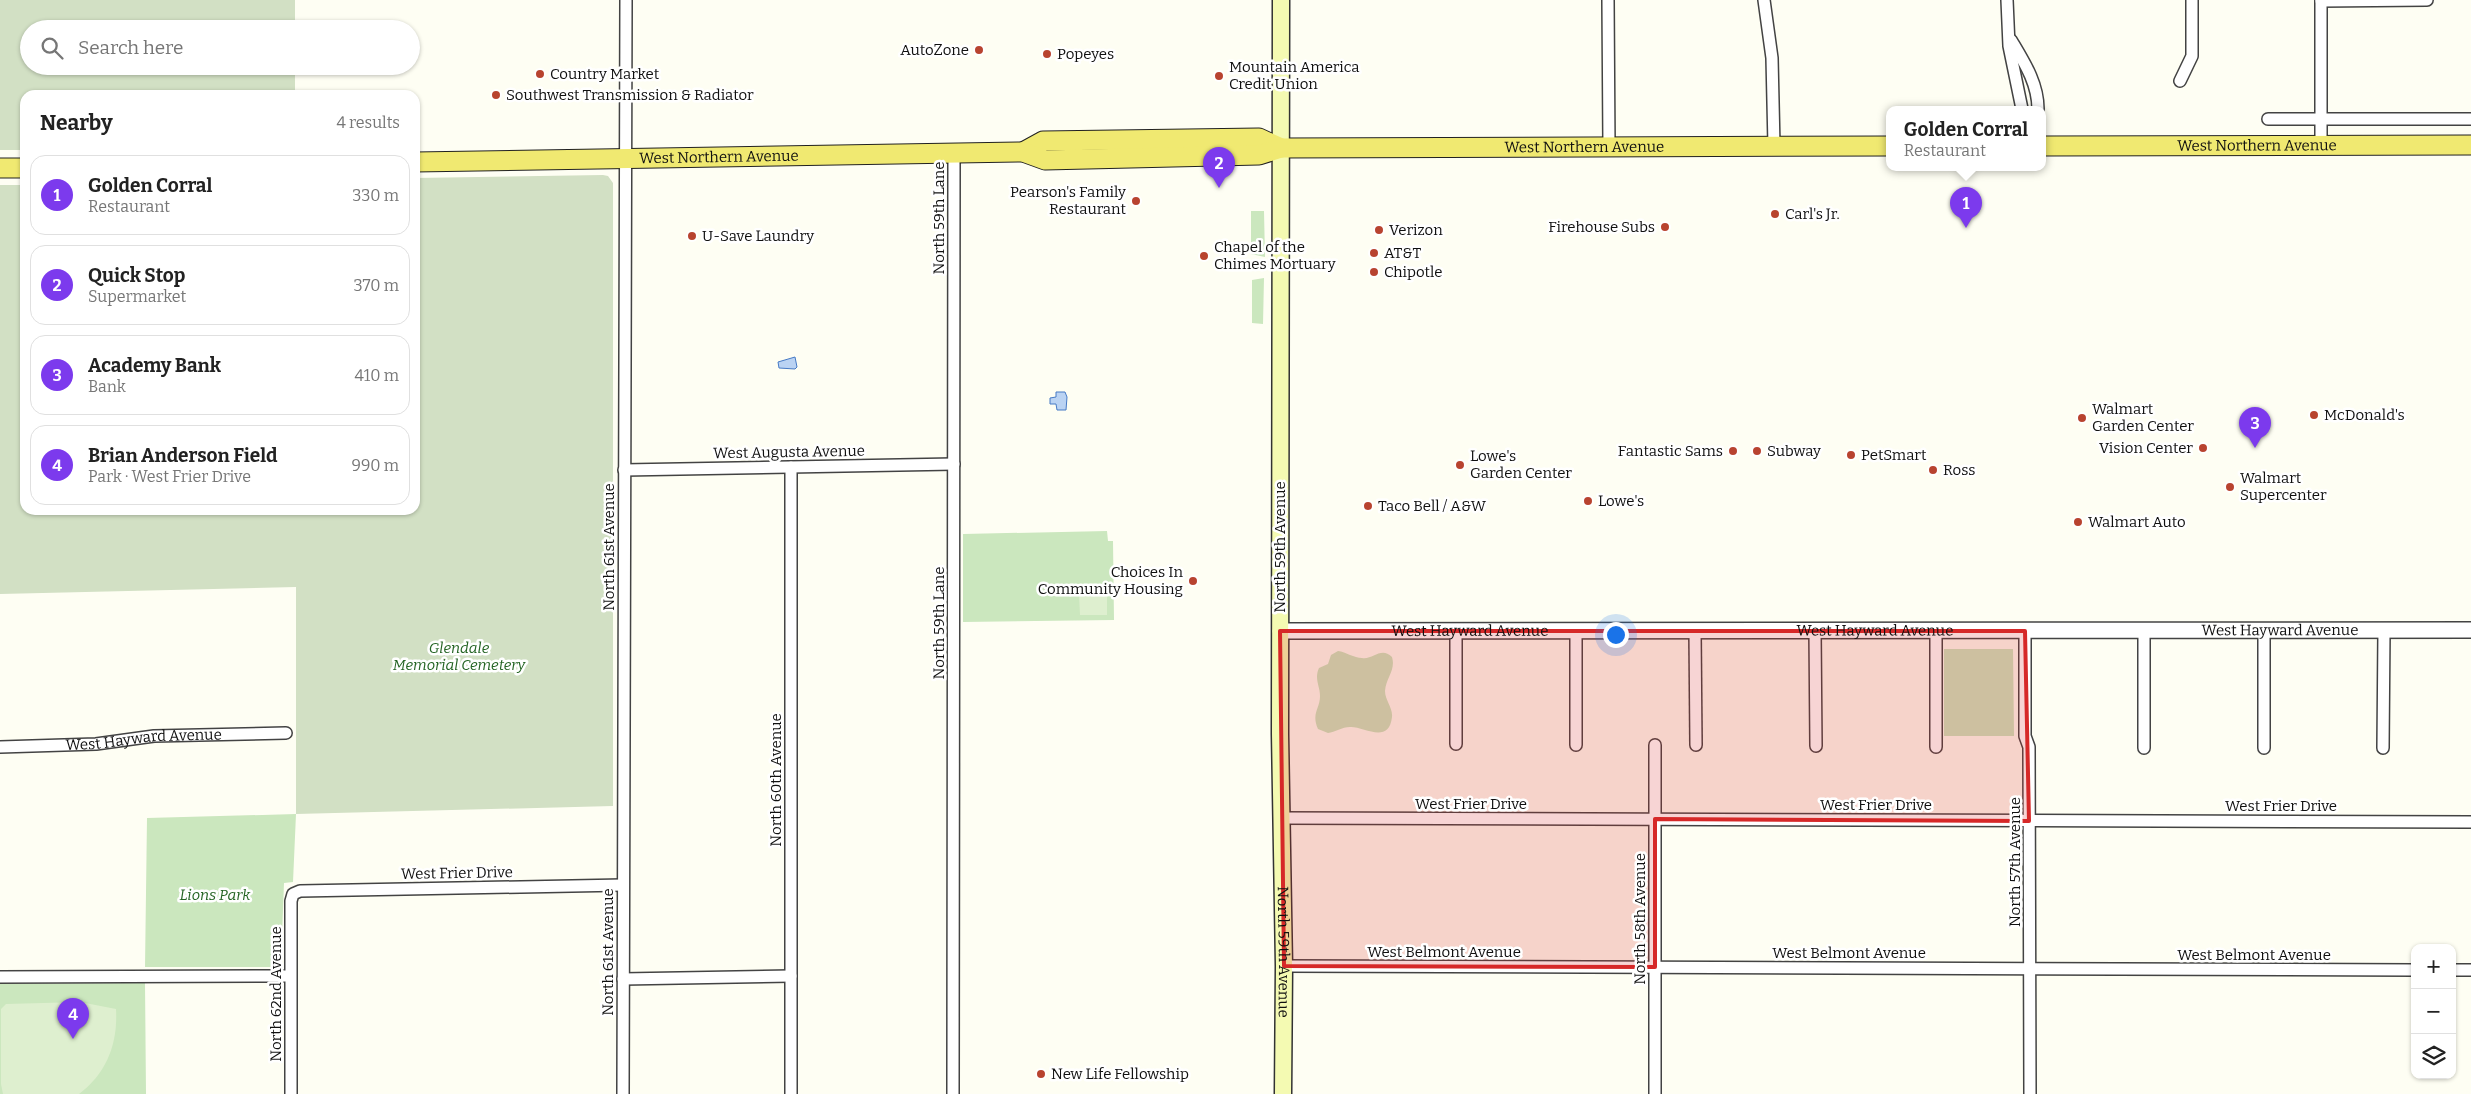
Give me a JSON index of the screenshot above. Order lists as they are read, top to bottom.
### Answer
{
  "streets": {
    "main road": ["West Northern Avenue", "North 59th Avenue"],
    "street": [
      "North 59th Lane",
      "West Augusta Avenue",
      "North 61st Avenue",
      "West Hayward Avenue",
      "North 60th Avenue",
      "West Frier Drive",
      "North 57th Avenue",
      "North 58th Avenue",
      "West Belmont Avenue",
      "North 62nd Avenue"
    ]
  },
  "crossings": [
    ["West Northern Avenue", "North 59th Lane"],
    ["West Northern Avenue", "North 61st Avenue"],
    ["West Northern Avenue", "North 59th Avenue"],
    ["North 59th Lane", "West Augusta Avenue"],
    ["West Augusta Avenue", "North 61st Avenue"],
    ["West Augusta Avenue", "North 60th Avenue"],
    ["North 61st Avenue", "West Frier Drive"],
    ["North 59th Avenue", "West Hayward Avenue"],
    ["North 59th Avenue", "West Frier Drive"],
    ["North 59th Avenue", "West Belmont Avenue"],
    ["West Hayward Avenue", "North 57th Avenue"],
    ["West Frier Drive", "North 57th Avenue"],
    ["West Frier Drive", "North 58th Avenue"],
    ["West Frier Drive", "North 62nd Avenue"],
    ["North 57th Avenue", "West Belmont Avenue"],
    ["North 58th Avenue", "West Belmont Avenue"]
  ],
  "parks": ["Glendale Memorial Cemetery", "Lions Park"],
  "places": [
    "AutoZone",
    "Popeyes",
    "Country Market",
    "Mountain America Credit Union",
    "Southwest Transmission & Radiator",
    "Pearson's Family Restaurant",
    "Carl's Jr.",
    "Firehouse Subs",
    "Verizon",
    "U-Save Laundry",
    "AT&T",
    "Chapel of the Chimes Mortuary",
    "Chipotle",
    "McDonald's",
    "Walmart Garden Center",
    "Vision Center",
    "Fantastic Sams",
    "Subway",
    "PetSmart",
    "Lowe's Garden Center",
    "Ross",
    "Walmart Supercenter",
    "Lowe's",
    "Taco Bell / A&W",
    "Walmart Auto",
    "Choices In Community Housing",
    "New Life Fellowship"
  ],
  "page": {
    "search": "Search here",
    "heading": ["Nearby", "4 results"],
    "popup": ["Golden Corral", "Restaurant"],
    "pins": [
      "2",
      "1",
      "3",
      "4"
    ],
    "list": [
      {
        "mark": "1",
        "name": "Golden Corral",
        "note": "Restaurant",
        "value": "330 m"
      },
      {
        "mark": "2",
        "name": "Quick Stop",
        "note": "Supermarket",
        "value": "370 m"
      },
      {
        "mark": "3",
        "name": "Academy Bank",
        "note": "Bank",
        "value": "410 m"
      },
      {
        "mark": "4",
        "name": "Brian Anderson Field",
        "note": "Park · West Frier Drive",
        "value": "990 m"
      }
    ],
    "map_buttons": ["+", "−"]
  }
}
